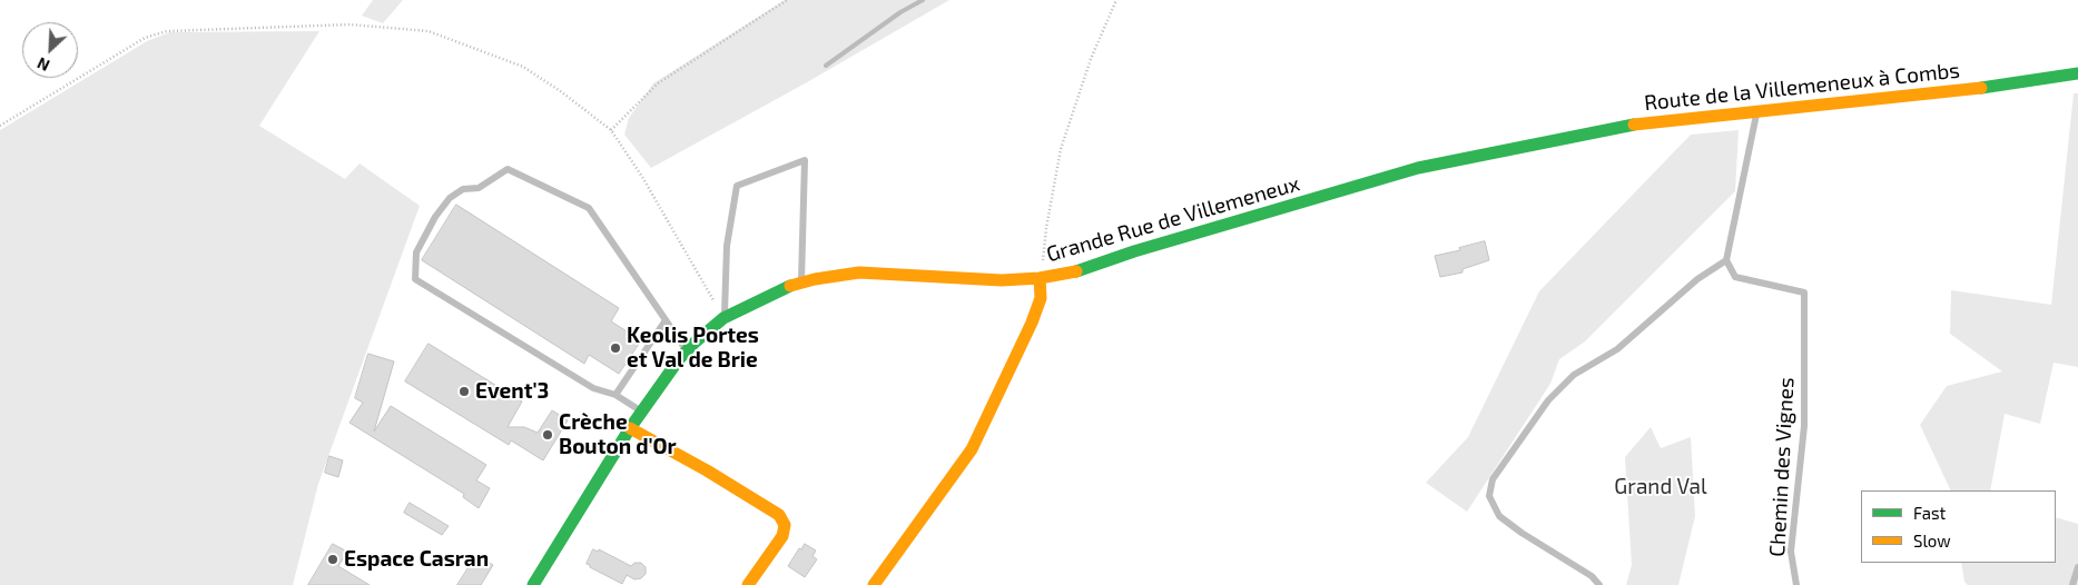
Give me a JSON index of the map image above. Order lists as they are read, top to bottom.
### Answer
{
  "streets": {
    "main road": ["Route de la Villemeneux à Combs", "Grande Rue de Villemeneux"],
    "lane": ["Chemin des Vignes"]
  },
  "crossings": [
    ["Route de la Villemeneux à Combs", "Grande Rue de Villemeneux"]
  ],
  "parks": ["Grand Val"],
  "places": [
    "Keolis Portes et Val de Brie",
    "Event'3",
    "Crèche Bouton d'Or",
    "Espace Casran"
  ],
  "legend": ["Fast", "Slow"],
  "north": "bottom left"
}
